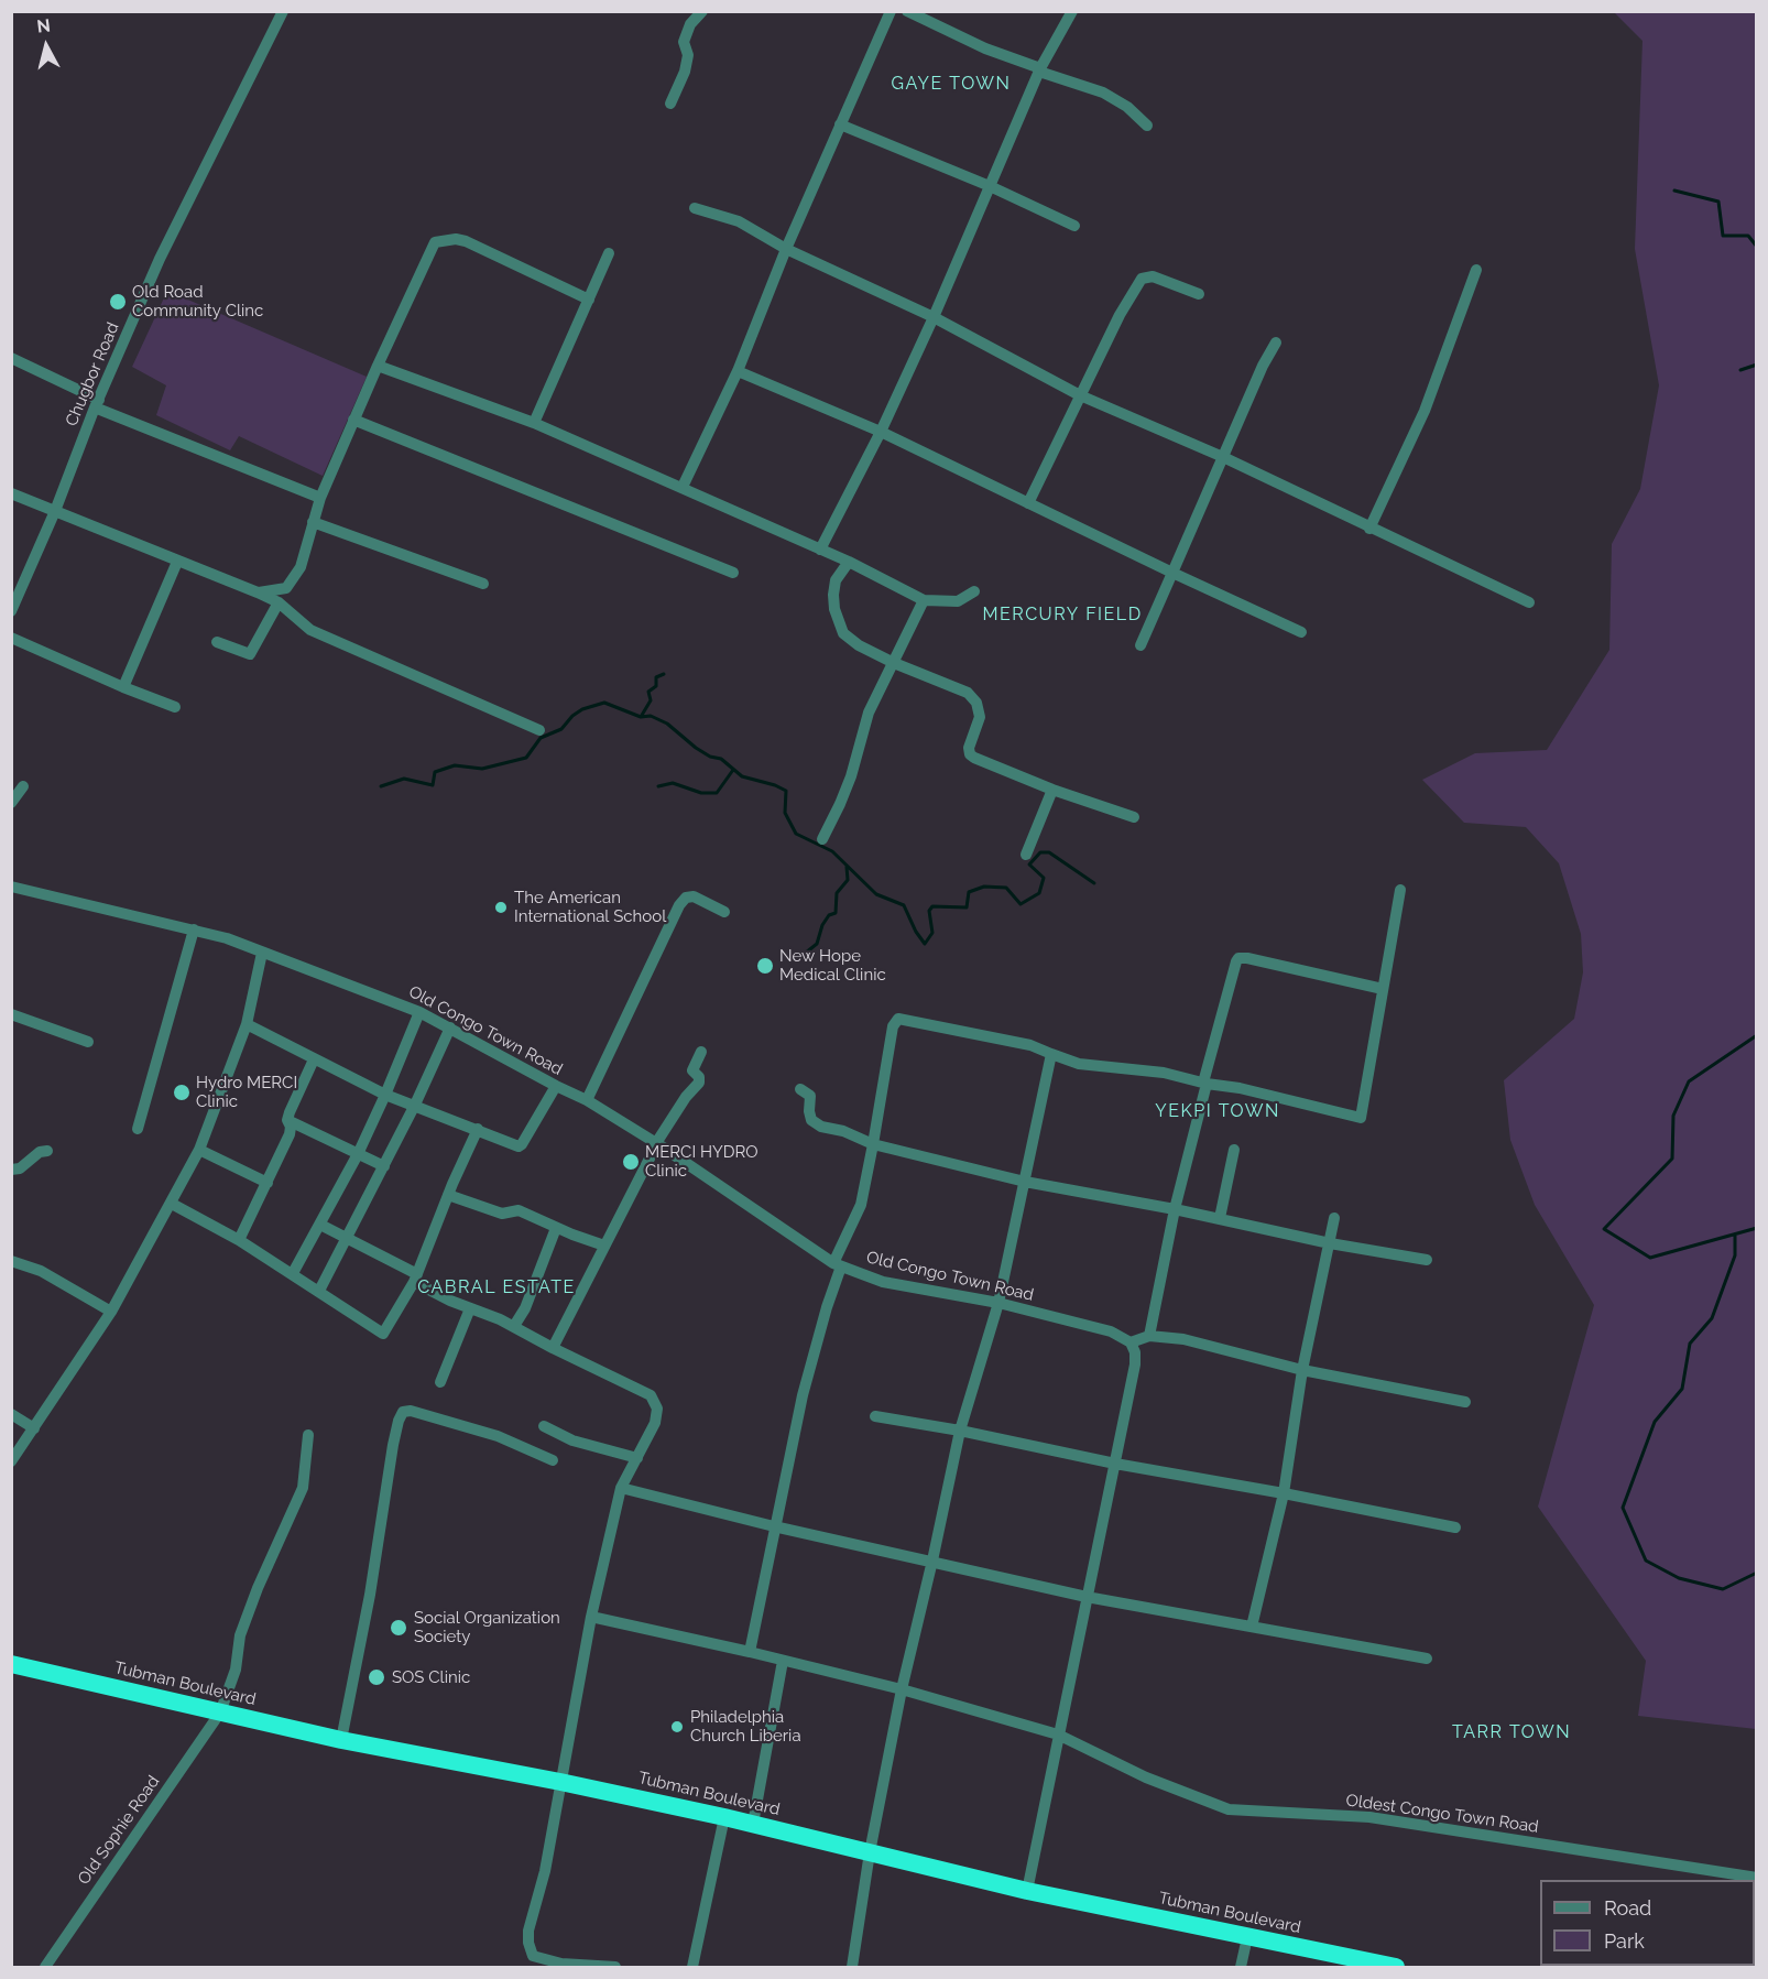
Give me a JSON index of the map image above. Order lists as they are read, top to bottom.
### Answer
{
  "streets": {
    "highway": ["Tubman Boulevard"],
    "street": [
      "Chugbor Road",
      "Old Congo Town Road",
      "Oldest Congo Town Road",
      "Old Sophie Road"
    ]
  },
  "crossings": [
    ["Tubman Boulevard", "Old Sophie Road"]
  ],
  "districts": [
    "GAYE TOWN",
    "MERCURY FIELD",
    "YEKPI TOWN",
    "CABRAL ESTATE",
    "TARR TOWN"
  ],
  "places": [
    "Old Road Community Clinc",
    "The American International School",
    "New Hope Medical Clinic",
    "Hydro MERCI Clinic",
    "MERCI HYDRO Clinic",
    "Social Organization Society",
    "SOS Clinic",
    "Philadelphia Church Liberia"
  ],
  "legend": ["Road", "Park"],
  "north": "top"
}
